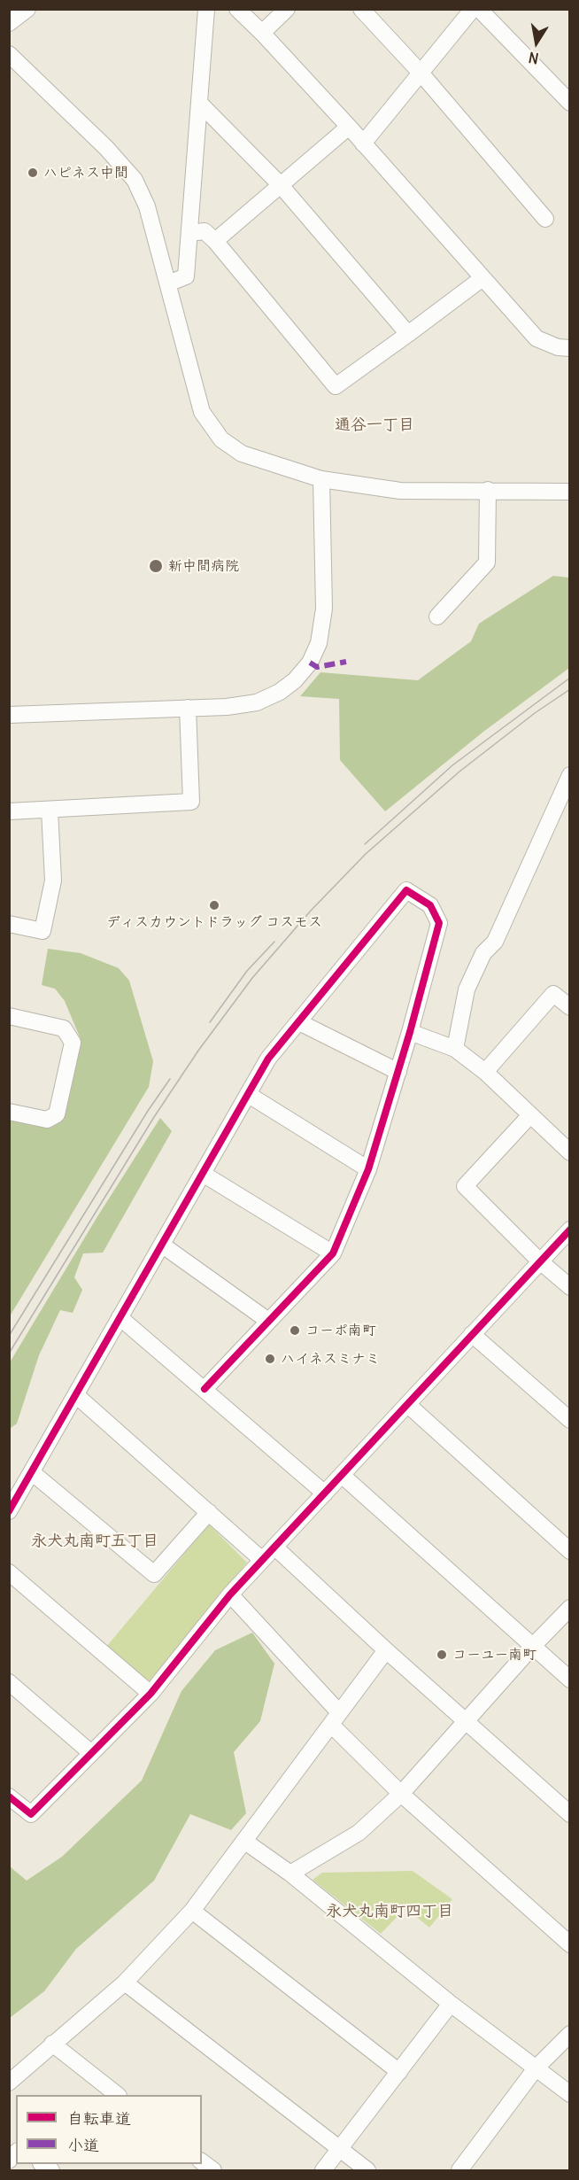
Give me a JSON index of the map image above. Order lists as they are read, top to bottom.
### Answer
{
  "districts": ["通谷一丁目", "永犬丸南町五丁目", "永犬丸南町四丁目"],
  "places": [
    "ハピネス中間",
    "新中間病院",
    "ディスカウントドラッグ コスモス",
    "コーポ南町",
    "ハイネスミナミ",
    "コーユー南町"
  ],
  "legend": ["自転車道", "小道"],
  "north": "bottom"
}
